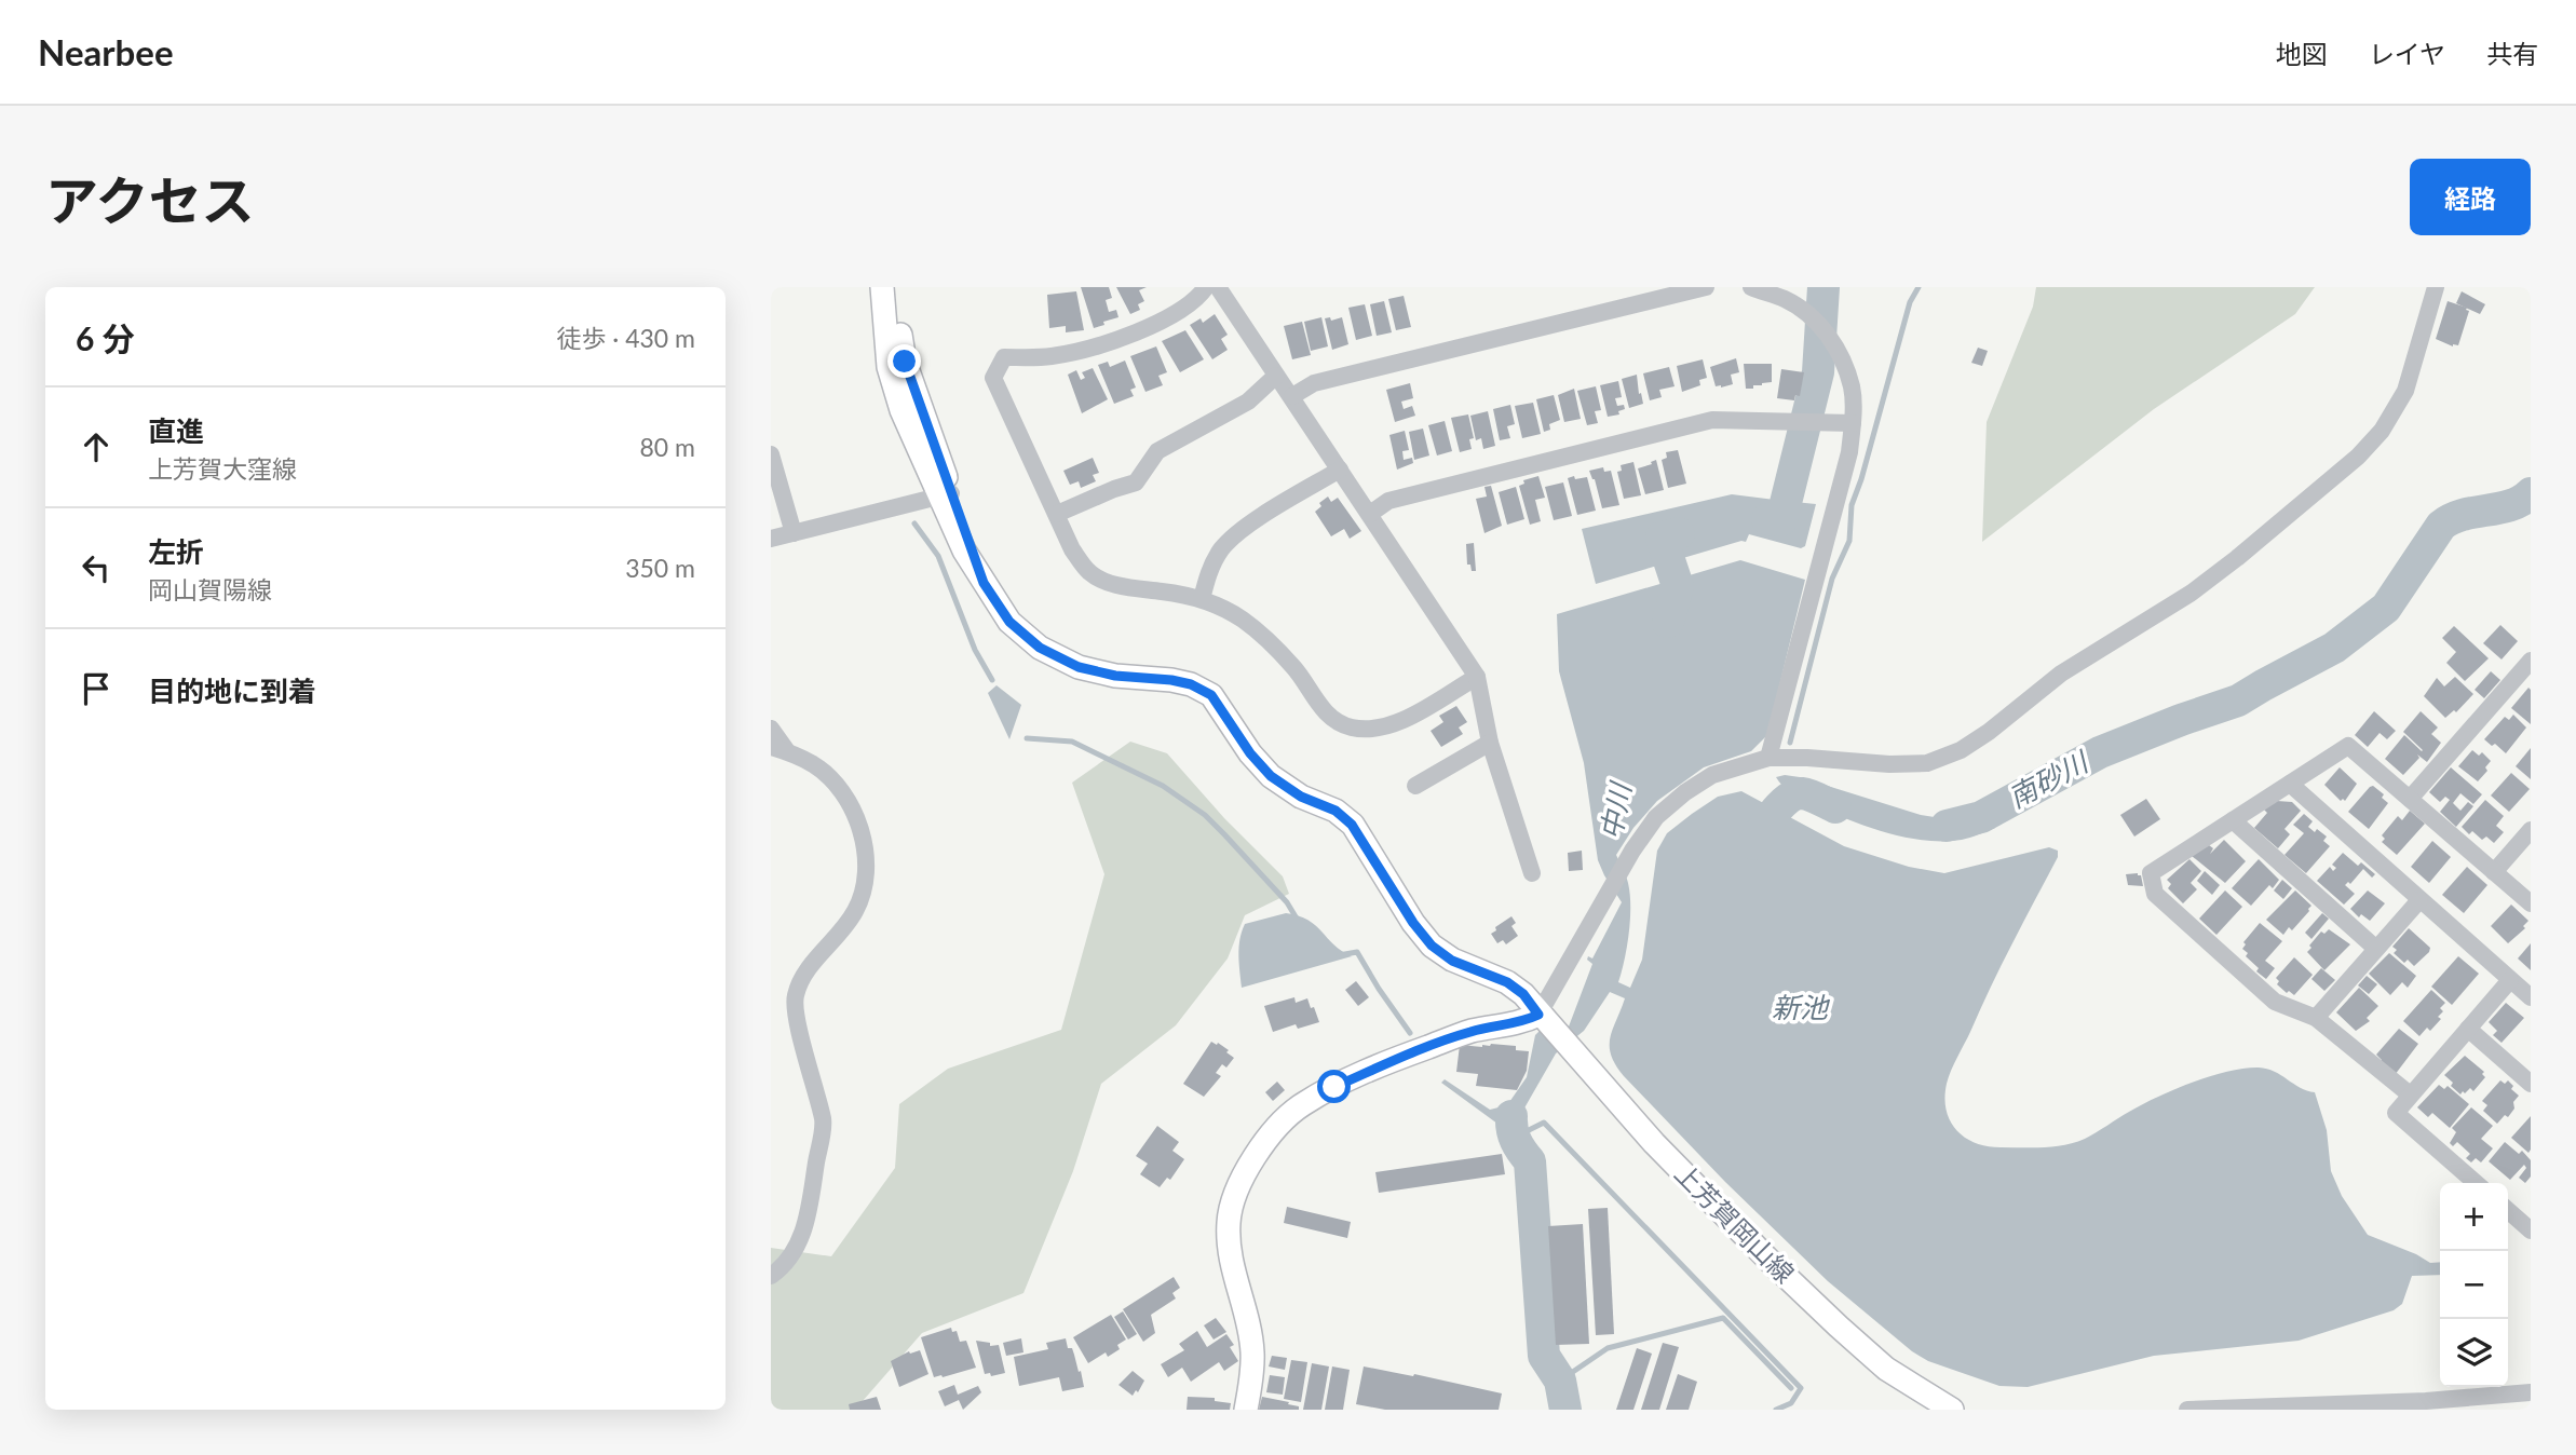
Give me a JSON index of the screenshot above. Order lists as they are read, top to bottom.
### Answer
{
  "streets": {
    "main road": ["上芳賀岡山線"]
  },
  "water": ["南砂川", "中川", "新池"],
  "page": {
    "header": "Nearbee",
    "nav": ["地図", "レイヤ", "共有"],
    "title": "アクセス",
    "buttons": "経路",
    "heading": ["6 分", "徒歩 · 430 m"],
    "list": [
      ["直進", "上芳賀大窪線", "80 m"],
      ["左折", "岡山賀陽線", "350 m"],
      "目的地に到着"
    ],
    "map_buttons": ["+", "−"]
  }
}
